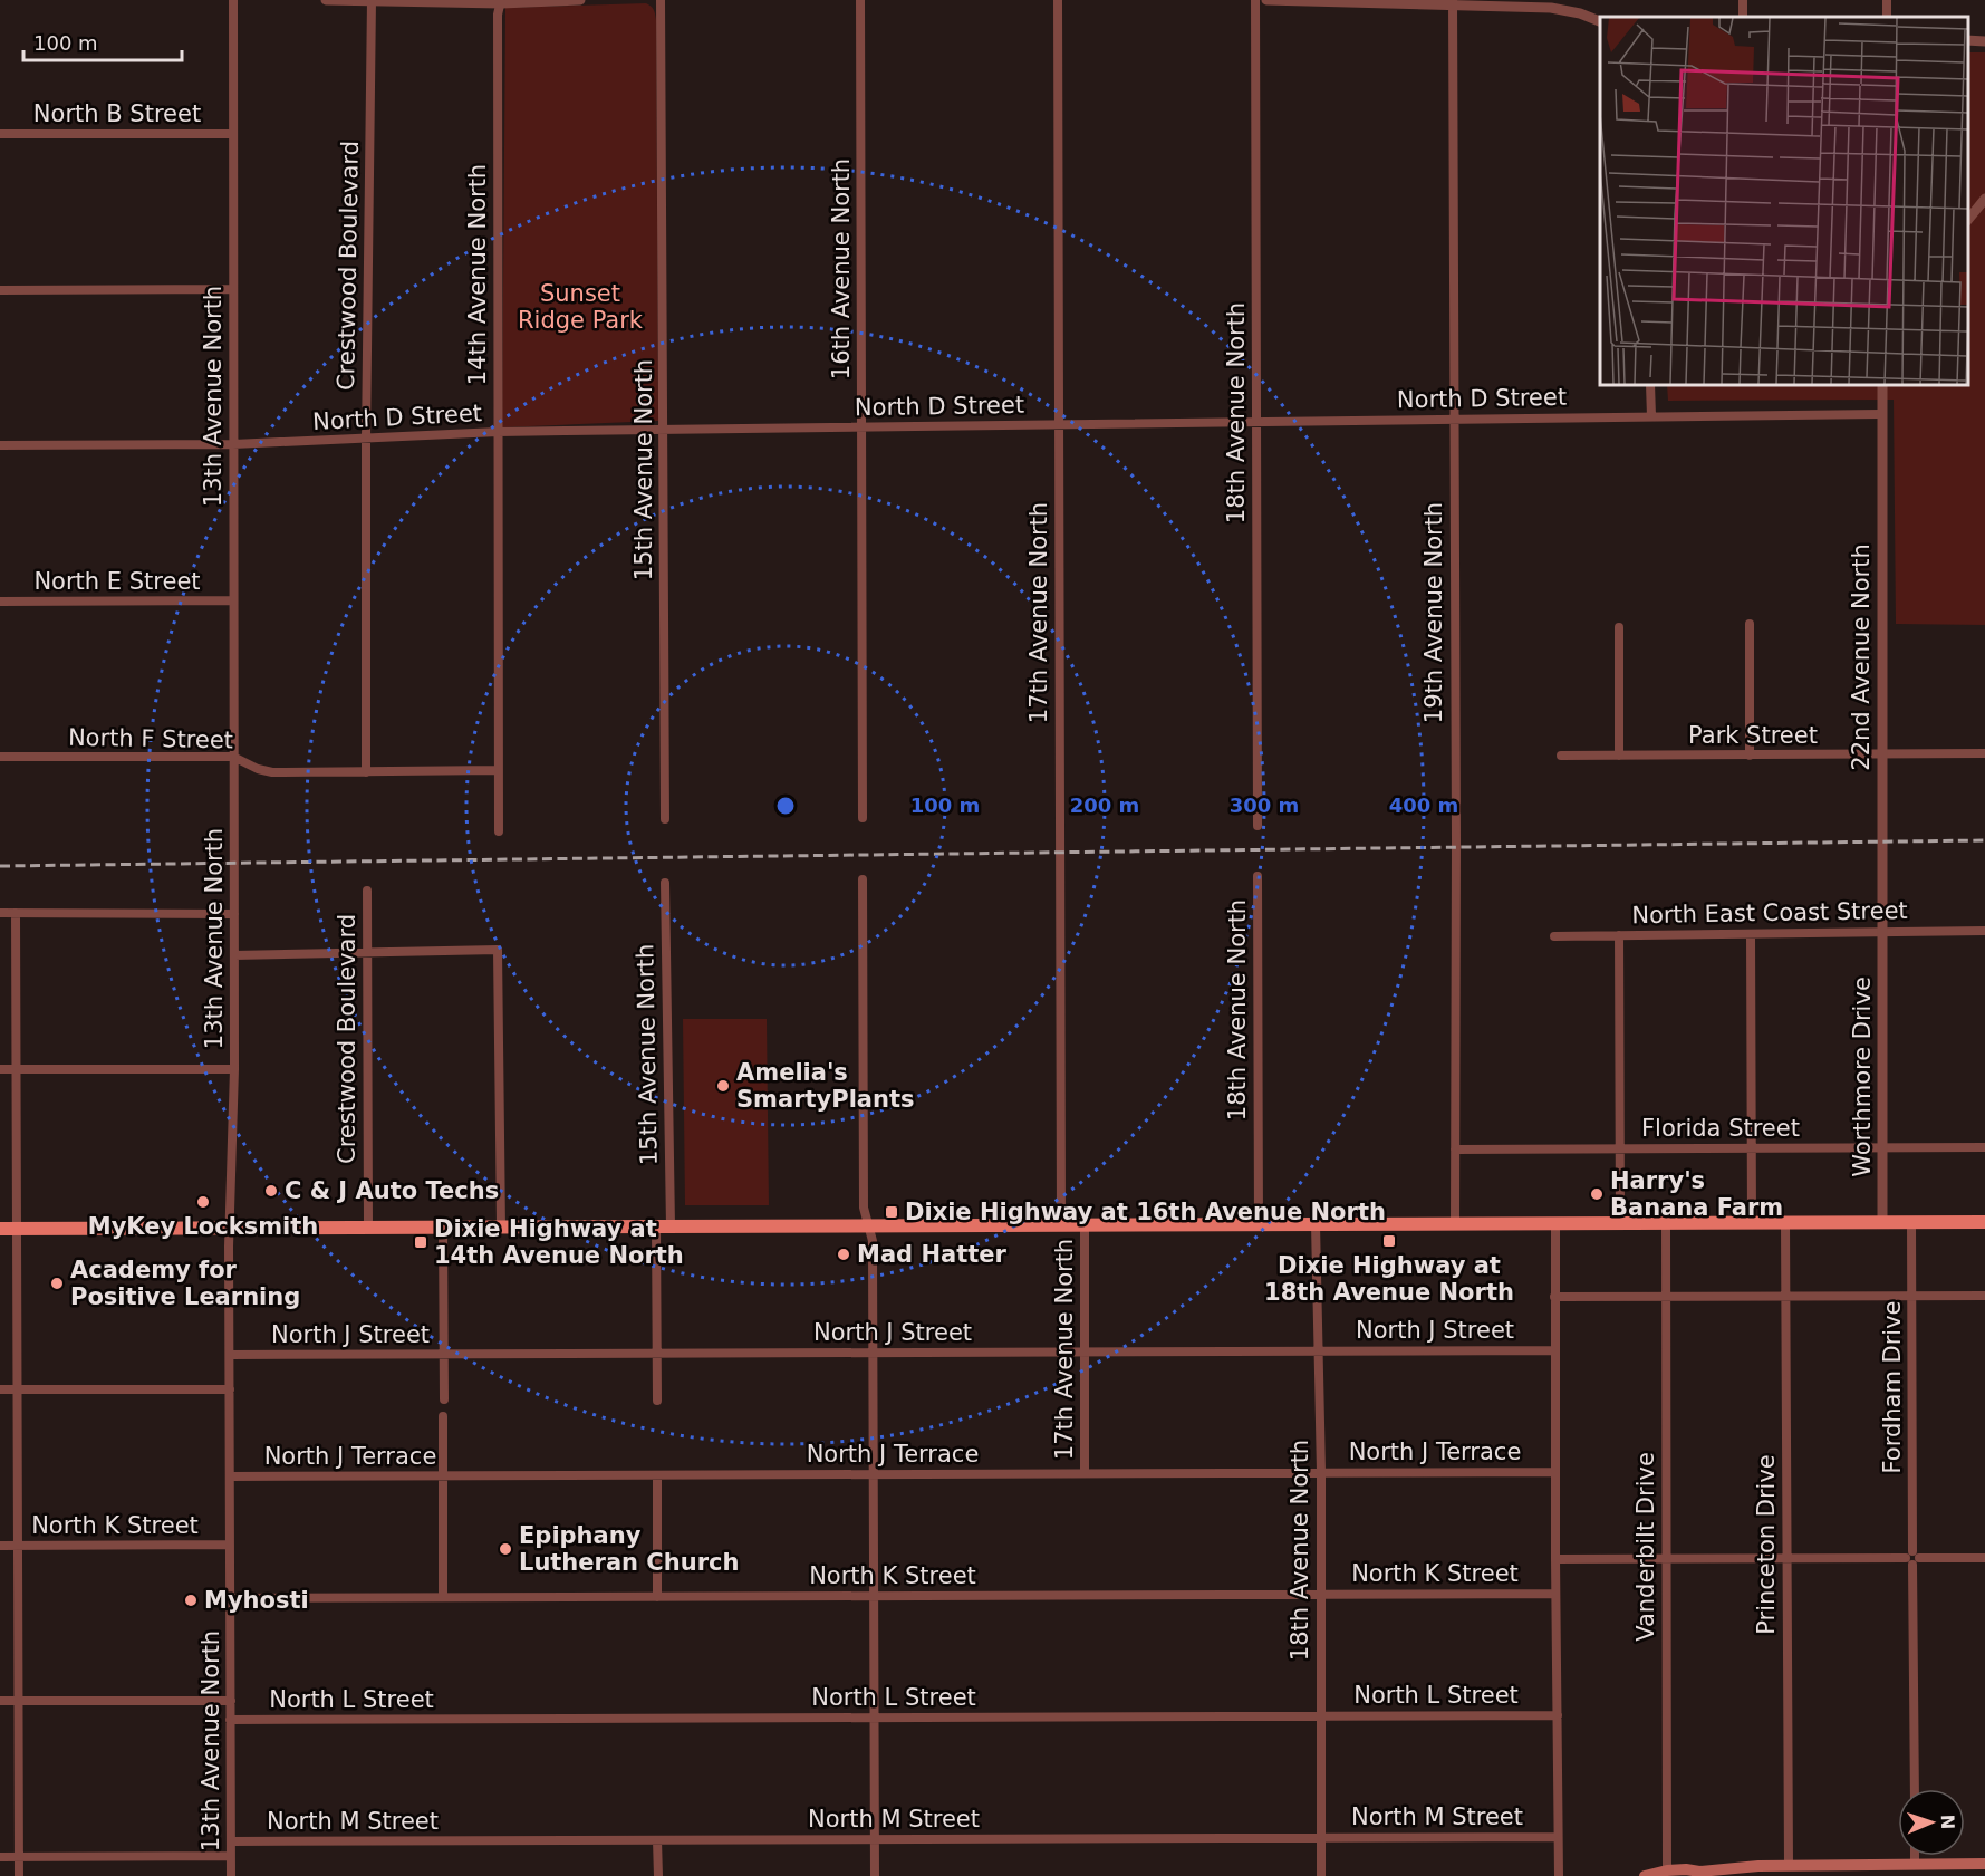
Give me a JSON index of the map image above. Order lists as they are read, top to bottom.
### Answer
{
  "streets": {
    "street": [
      "North B Street",
      "Crestwood Boulevard",
      "16th Avenue North",
      "14th Avenue North",
      "13th Avenue North",
      "North D Street",
      "18th Avenue North",
      "15th Avenue North",
      "North E Street",
      "17th Avenue North",
      "19th Avenue North",
      "22nd Avenue North",
      "Park Street",
      "North F Street",
      "North East Coast Street",
      "Worthmore Drive",
      "Florida Street",
      "North J Street",
      "Fordham Drive",
      "North J Terrace",
      "North K Street",
      "Princeton Drive",
      "Vanderbilt Drive",
      "North L Street",
      "North M Street"
    ]
  },
  "crossings": [
    ["North B Street", "13th Avenue North"],
    ["Crestwood Boulevard", "North D Street"],
    ["Crestwood Boulevard", "North F Street"],
    ["16th Avenue North", "North D Street"],
    ["14th Avenue North", "North D Street"],
    ["14th Avenue North", "North F Street"],
    ["13th Avenue North", "North D Street"],
    ["13th Avenue North", "North E Street"],
    ["13th Avenue North", "North F Street"],
    ["13th Avenue North", "North J Street"],
    ["13th Avenue North", "North J Terrace"],
    ["13th Avenue North", "North K Street"],
    ["13th Avenue North", "North L Street"],
    ["13th Avenue North", "North M Street"],
    ["North D Street", "18th Avenue North"],
    ["North D Street", "15th Avenue North"],
    ["North D Street", "17th Avenue North"],
    ["North D Street", "19th Avenue North"],
    ["North D Street", "22nd Avenue North"],
    ["18th Avenue North", "North J Street"],
    ["18th Avenue North", "North J Terrace"],
    ["18th Avenue North", "North K Street"],
    ["18th Avenue North", "North L Street"],
    ["18th Avenue North", "North M Street"],
    ["15th Avenue North", "North J Street"],
    ["17th Avenue North", "North J Street"],
    ["17th Avenue North", "North J Terrace"],
    ["19th Avenue North", "Florida Street"],
    ["22nd Avenue North", "Park Street"],
    ["22nd Avenue North", "North East Coast Street"],
    ["22nd Avenue North", "Worthmore Drive"],
    ["North East Coast Street", "Worthmore Drive"],
    ["Worthmore Drive", "Florida Street"]
  ],
  "parks": ["Sunset Ridge Park"],
  "places": {
    "other": [
      "Amelia's SmartyPlants",
      "C & J Auto Techs",
      "Harry's Banana Farm",
      "MyKey Locksmith",
      "Mad Hatter",
      "Academy for Positive Learning",
      "Epiphany Lutheran Church",
      "Myhosti"
    ],
    "transit": ["Dixie Highway at 16th Avenue North", "Dixie Highway at 18th Avenue North", "Dixie Highway at 14th Avenue North"]
  },
  "scale_bar": "100 m",
  "north": "right",
  "rings": [
    "100 m",
    "200 m",
    "300 m",
    "400 m"
  ]
}
